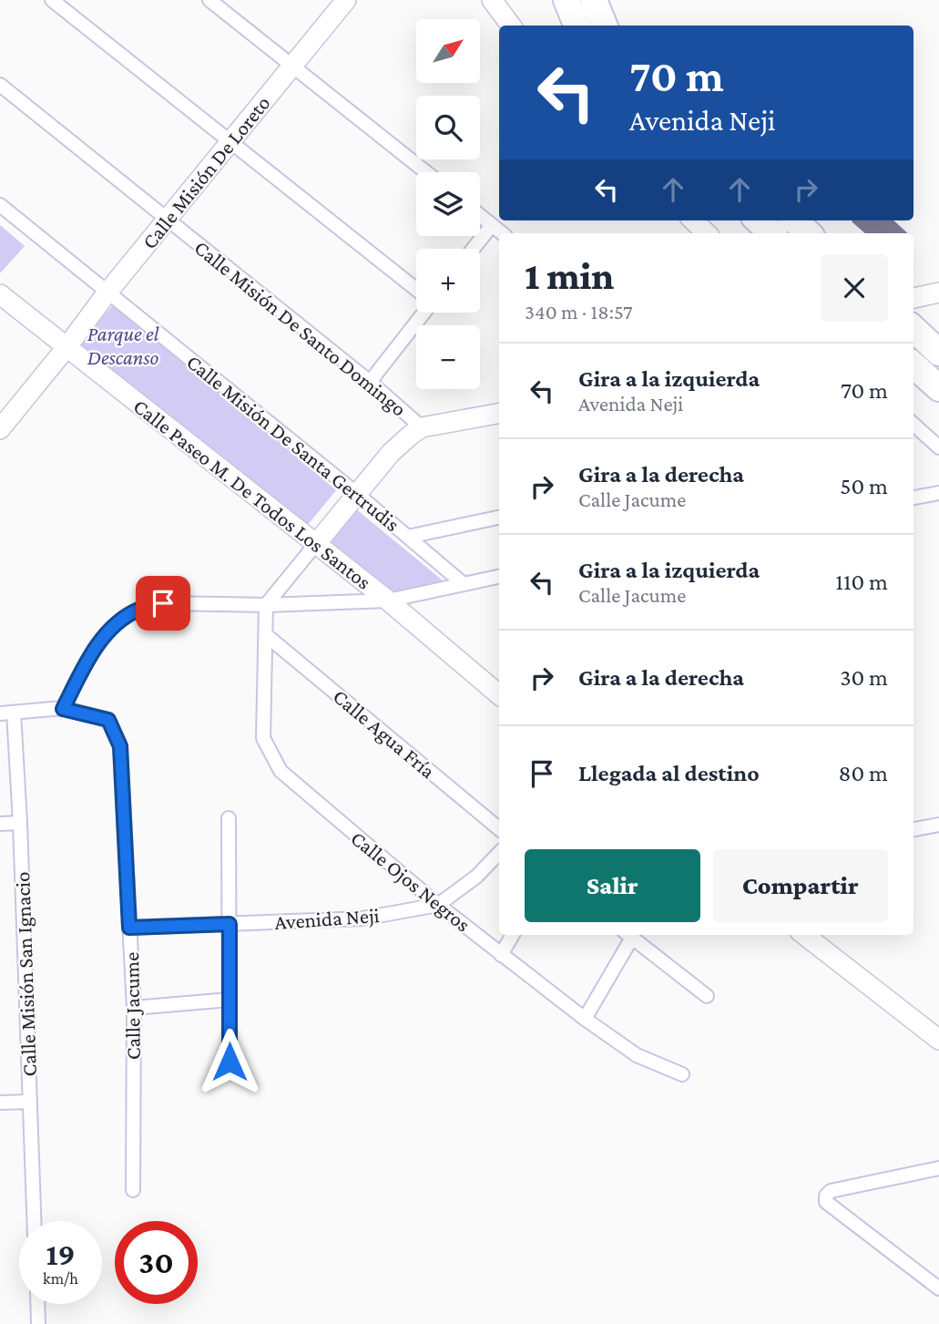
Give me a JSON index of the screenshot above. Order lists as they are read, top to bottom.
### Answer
{
  "streets": {
    "main road": ["Calle Misión De Loreto", "Calle Paseo M. De Todos Los Santos"],
    "street": [
      "Calle Misión De Santo Domingo",
      "Calle Misión De Santa Gertrudis",
      "Calle Agua Fría",
      "Calle Ojos Negros",
      "Avenida Neji",
      "Calle Misión San Ignacio",
      "Calle Jacume"
    ]
  },
  "crossings": [
    ["Calle Misión De Loreto", "Calle Misión De Santo Domingo"],
    ["Calle Misión De Loreto", "Calle Misión De Santa Gertrudis"],
    ["Calle Misión De Loreto", "Calle Paseo M. De Todos Los Santos"],
    ["Calle Agua Fría", "Calle Ojos Negros"],
    ["Calle Ojos Negros", "Avenida Neji"],
    ["Avenida Neji", "Calle Jacume"],
    ["Calle Misión San Ignacio", "Calle Jacume"]
  ],
  "parks": ["Parque el Descanso"],
  "north": "top right",
  "page": {
    "map_buttons": ["+", "−"],
    "turn": ["70 m", "Avenida Neji"],
    "heading": ["1 min", "340 m · 18:57"],
    "list": [
      {
        "name": "Gira a la izquierda",
        "note": "Avenida Neji",
        "value": "70 m"
      },
      {
        "name": "Gira a la derecha",
        "note": "Calle Jacume",
        "value": "50 m"
      },
      {
        "name": "Gira a la izquierda",
        "note": "Calle Jacume",
        "value": "110 m"
      },
      {
        "name": "Gira a la derecha",
        "value": "30 m"
      },
      {
        "name": "Llegada al destino",
        "value": "80 m"
      }
    ],
    "buttons": ["Salir", "Compartir"],
    "speed": "19 km/h",
    "limit": "30"
  }
}
